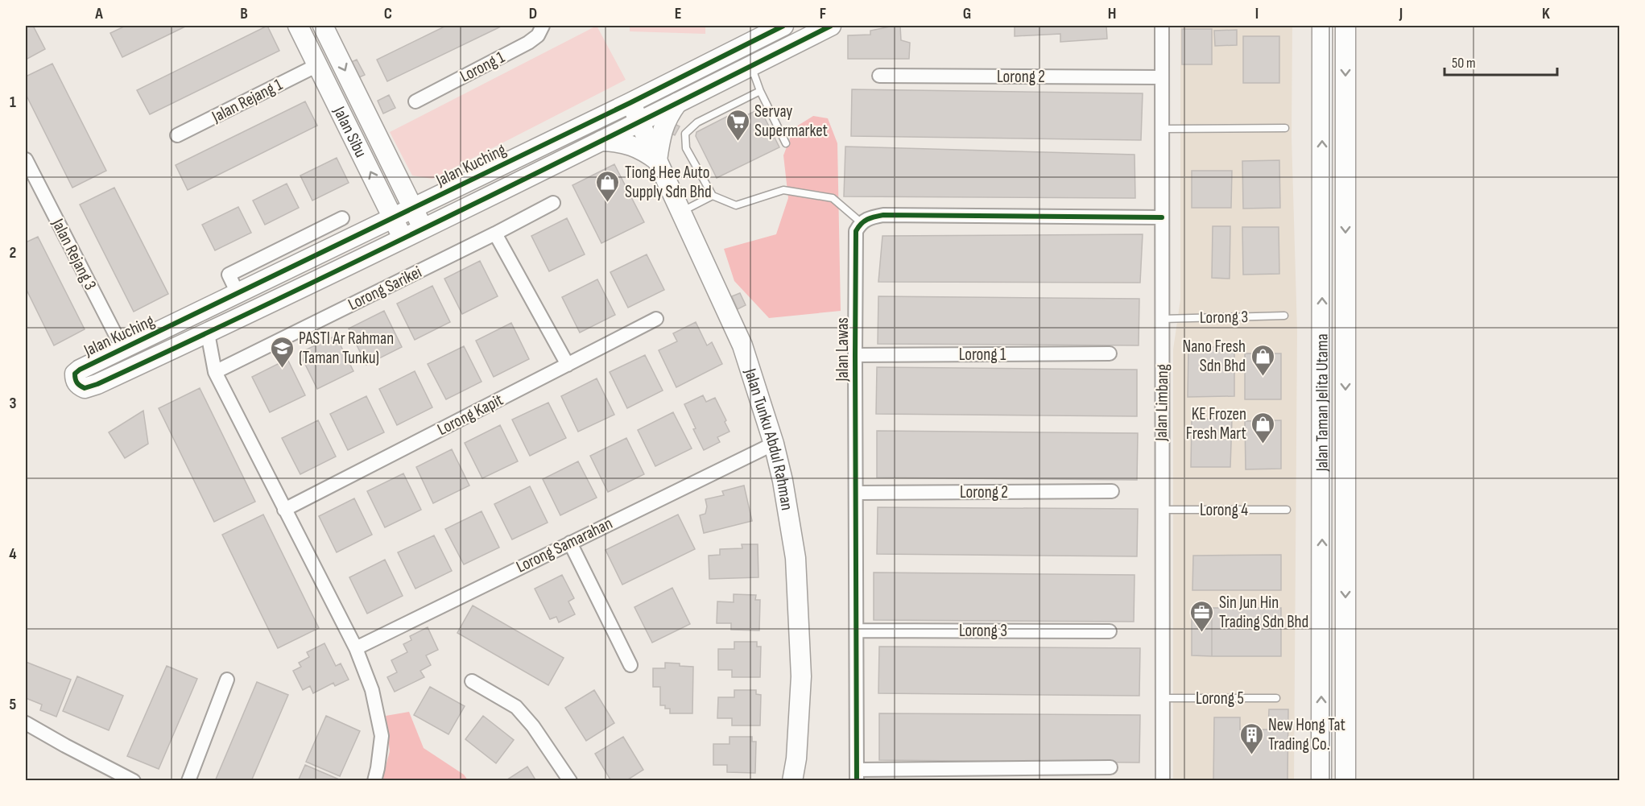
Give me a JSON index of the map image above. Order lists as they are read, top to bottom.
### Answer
{
  "streets": {
    "street": [
      "Lorong 1",
      "Lorong 2",
      "Jalan Rejang 1",
      "Jalan Sibu",
      "Jalan Kuching",
      "Jalan Rejang 3",
      "Lorong Sarikei",
      "Lorong 3",
      "Jalan Lawas",
      "Jalan Limbang",
      "Jalan Taman Jelita Utama",
      "Lorong Kapit",
      "Jalan Tunku Abdul Rahman",
      "Lorong Samarahan"
    ],
    "lane": ["Lorong 4", "Lorong 5"]
  },
  "crossings": [
    ["Lorong 1", "Jalan Lawas"],
    ["Lorong 2", "Jalan Lawas"],
    ["Lorong 2", "Jalan Limbang"],
    ["Jalan Rejang 1", "Jalan Sibu"],
    ["Jalan Sibu", "Jalan Kuching"],
    ["Jalan Kuching", "Jalan Rejang 3"],
    ["Jalan Kuching", "Jalan Tunku Abdul Rahman"],
    ["Lorong 3", "Jalan Lawas"],
    ["Lorong 3", "Jalan Limbang"],
    ["Jalan Limbang", "Lorong 4"],
    ["Jalan Limbang", "Lorong 5"],
    ["Jalan Tunku Abdul Rahman", "Lorong Samarahan"]
  ],
  "places": {
    "supermarket": ["Servay Supermarket"],
    "shop": ["Tiong Hee Auto Supply Sdn Bhd", "Nano Fresh Sdn Bhd", "KE Frozen Fresh Mart"],
    "school or university": ["PASTI Ar Rahman (Taman Tunku)"],
    "office": ["Sin Jun Hin Trading Sdn Bhd"],
    "building": ["New Hong Tat Trading Co."]
  },
  "scale_bar": "50 m",
  "grid": {
    "columns": [
      "A",
      "B",
      "C",
      "D",
      "E",
      "F",
      "G",
      "H",
      "I",
      "J",
      "K"
    ],
    "rows": [
      "1",
      "2",
      "3",
      "4",
      "5"
    ]
  }
}
